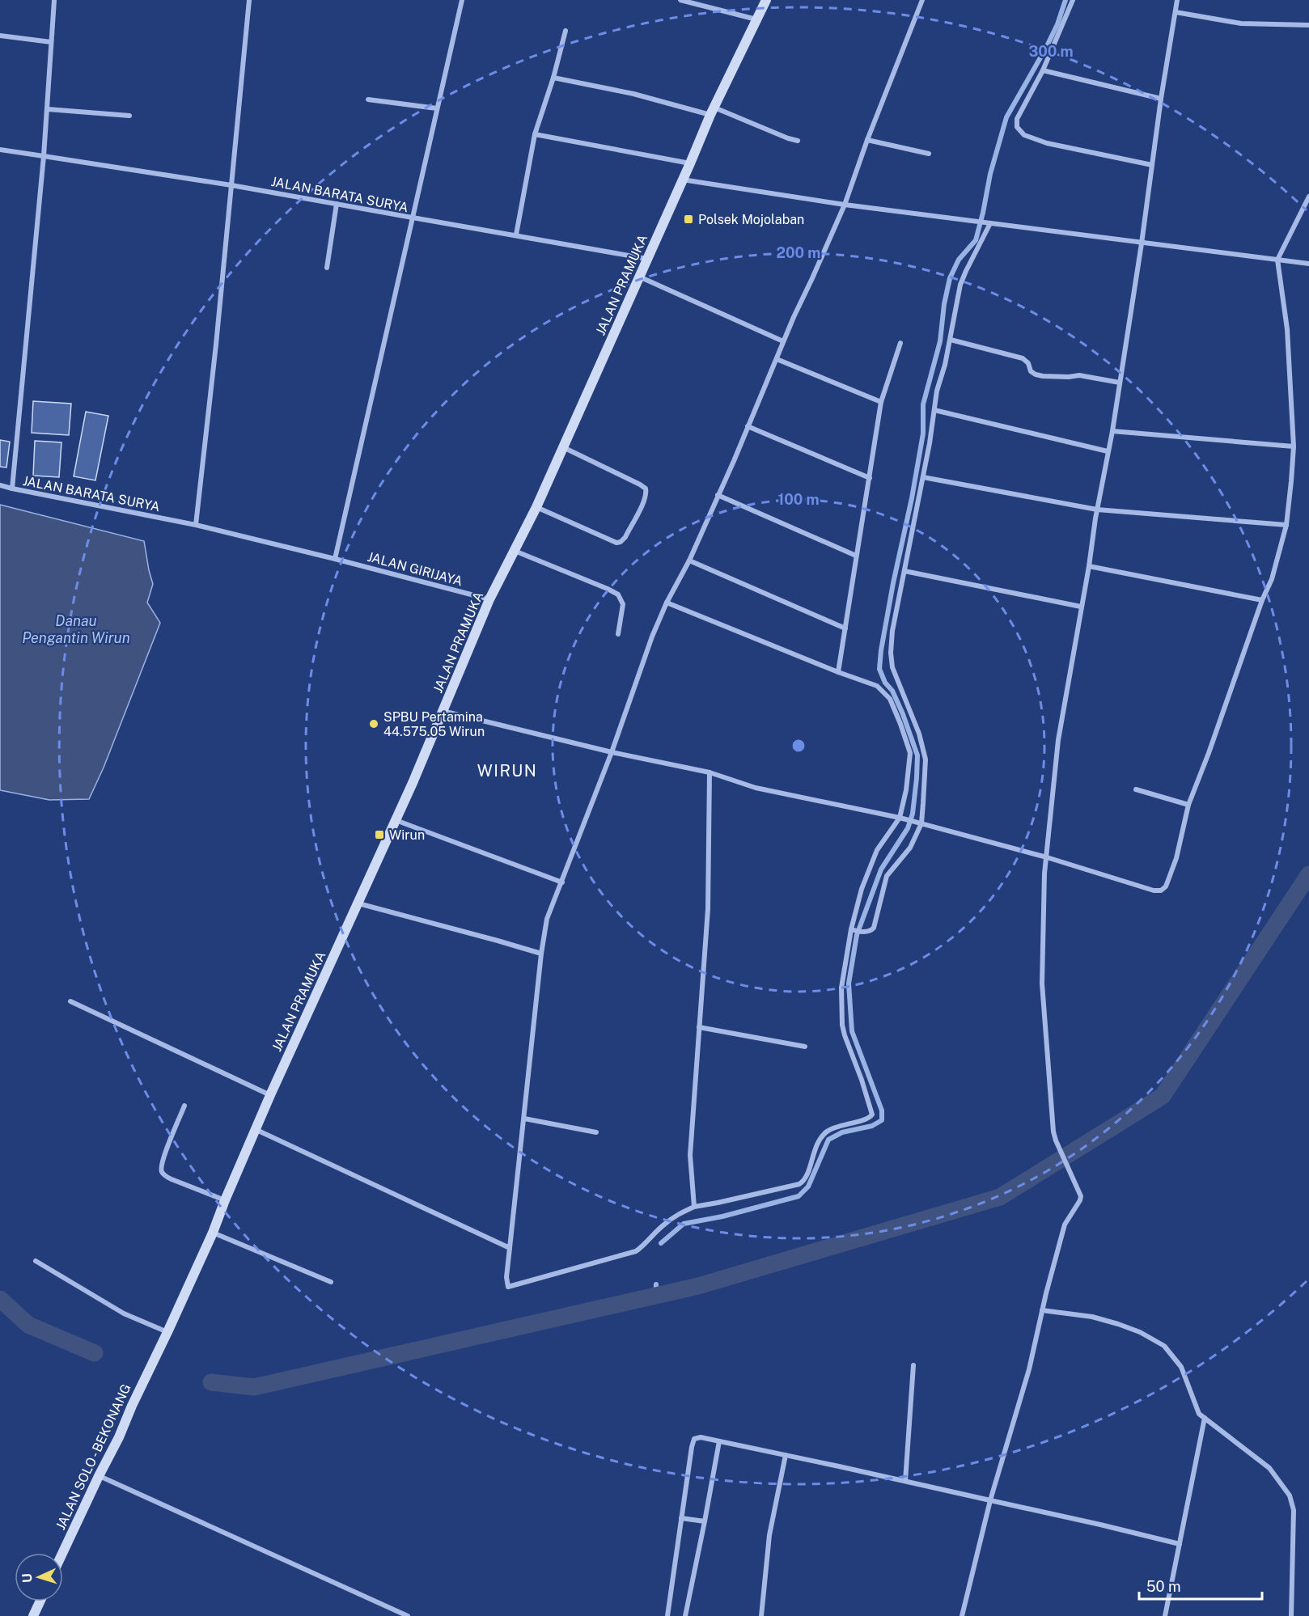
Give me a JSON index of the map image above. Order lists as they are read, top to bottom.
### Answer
{
  "streets": {
    "main road": ["JALAN PRAMUKA", "JALAN SOLO - BEKONANG"],
    "street": ["JALAN BARATA SURYA", "JALAN GIRIJAYA"]
  },
  "crossings": [
    ["JALAN BARATA SURYA", "JALAN GIRIJAYA"],
    ["JALAN PRAMUKA", "JALAN GIRIJAYA"],
    ["JALAN PRAMUKA", "JALAN SOLO - BEKONANG"]
  ],
  "districts": ["WIRUN"],
  "water": ["Danau Pengantin Wirun"],
  "places": {
    "transit": ["Polsek Mojolaban", "Wirun"],
    "other": ["SPBU Pertamina 44.575.05 Wirun"]
  },
  "scale_bar": "50 m",
  "north": "left",
  "rings": ["300 m", "200 m", "100 m"]
}
